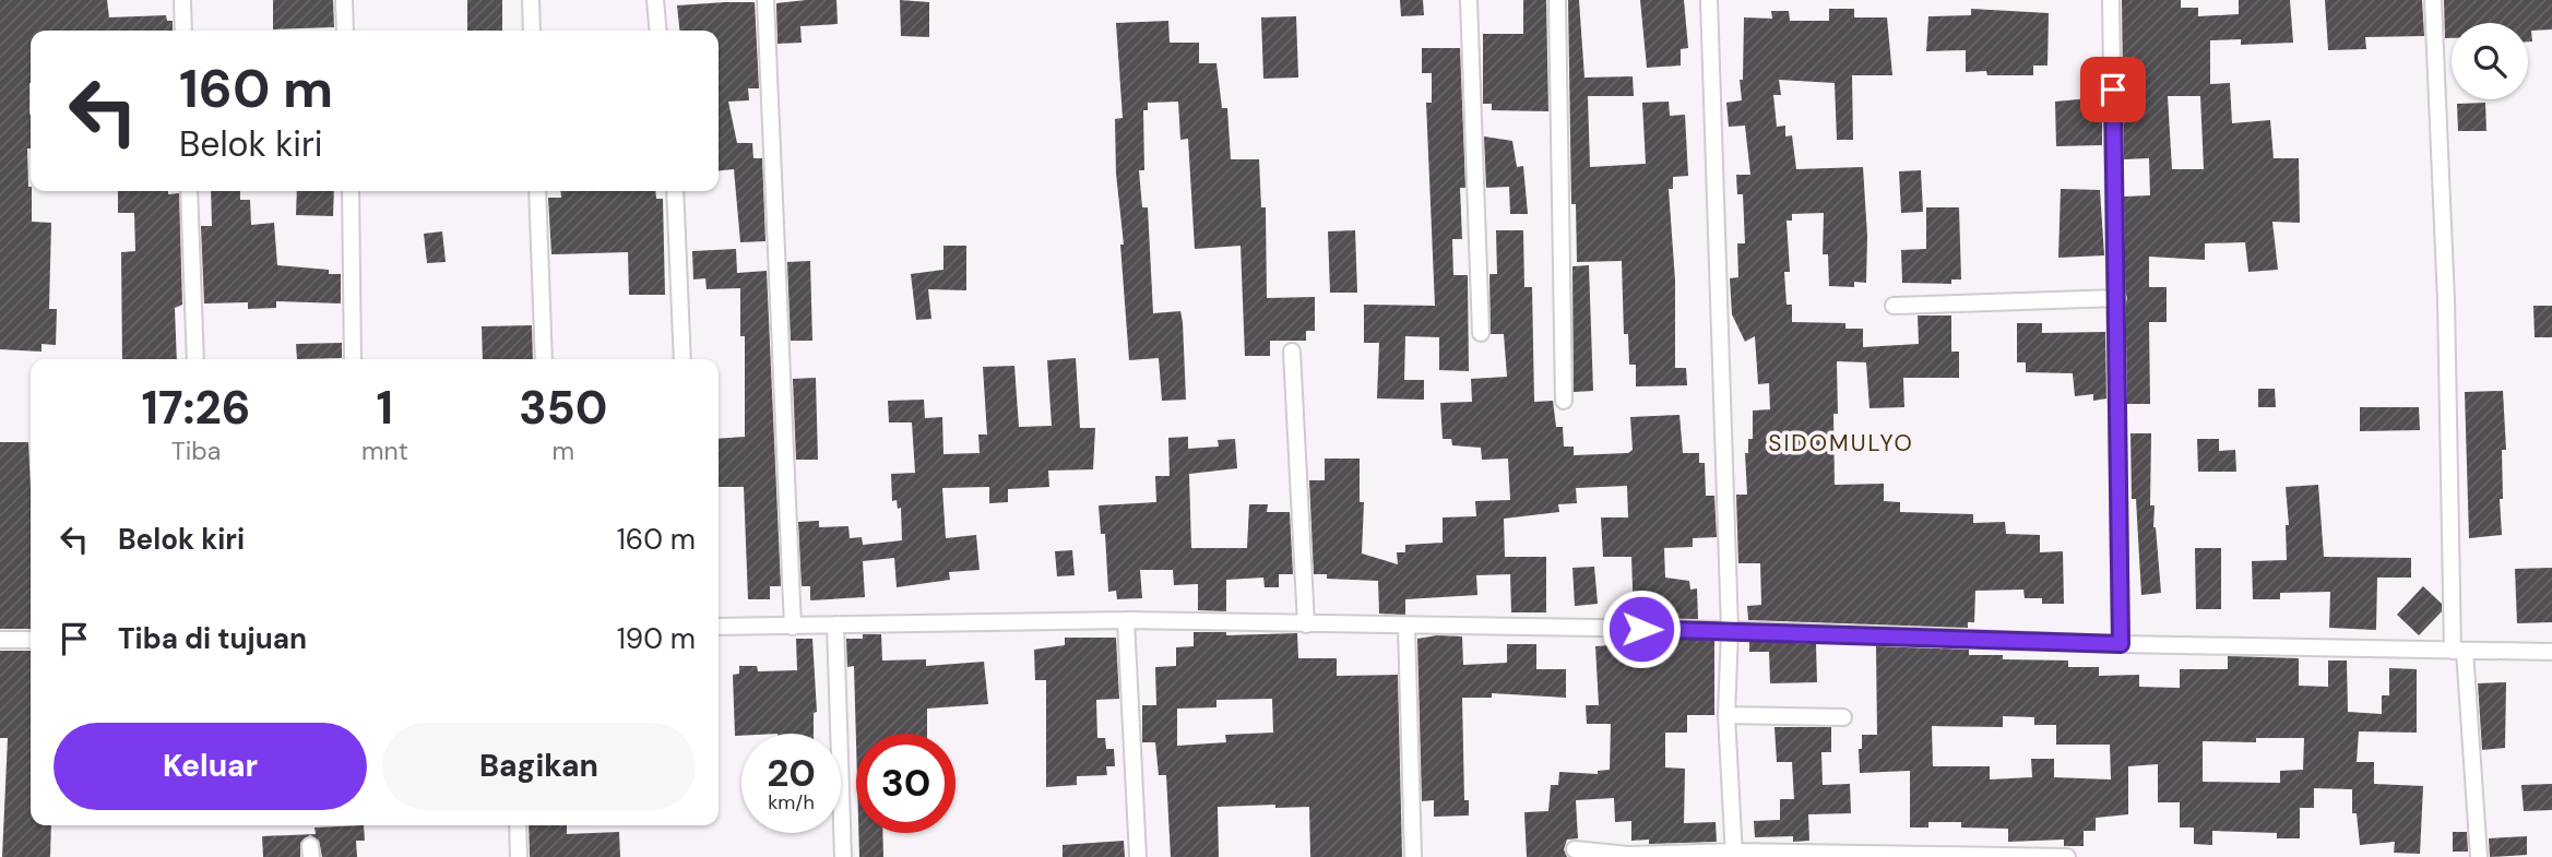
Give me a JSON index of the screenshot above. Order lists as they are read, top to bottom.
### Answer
{
  "districts": ["SIDOMULYO"],
  "page": {
    "turn": ["160 m", "Belok kiri"],
    "eta": [
      "17:26",
      "Tiba",
      "1",
      "mnt",
      "350",
      "m"
    ],
    "list": [
      {
        "name": "Belok kiri",
        "value": "160 m"
      },
      {
        "name": "Tiba di tujuan",
        "value": "190 m"
      }
    ],
    "buttons": ["Keluar", "Bagikan"],
    "speed": "20 km/h",
    "limit": "30"
  }
}
